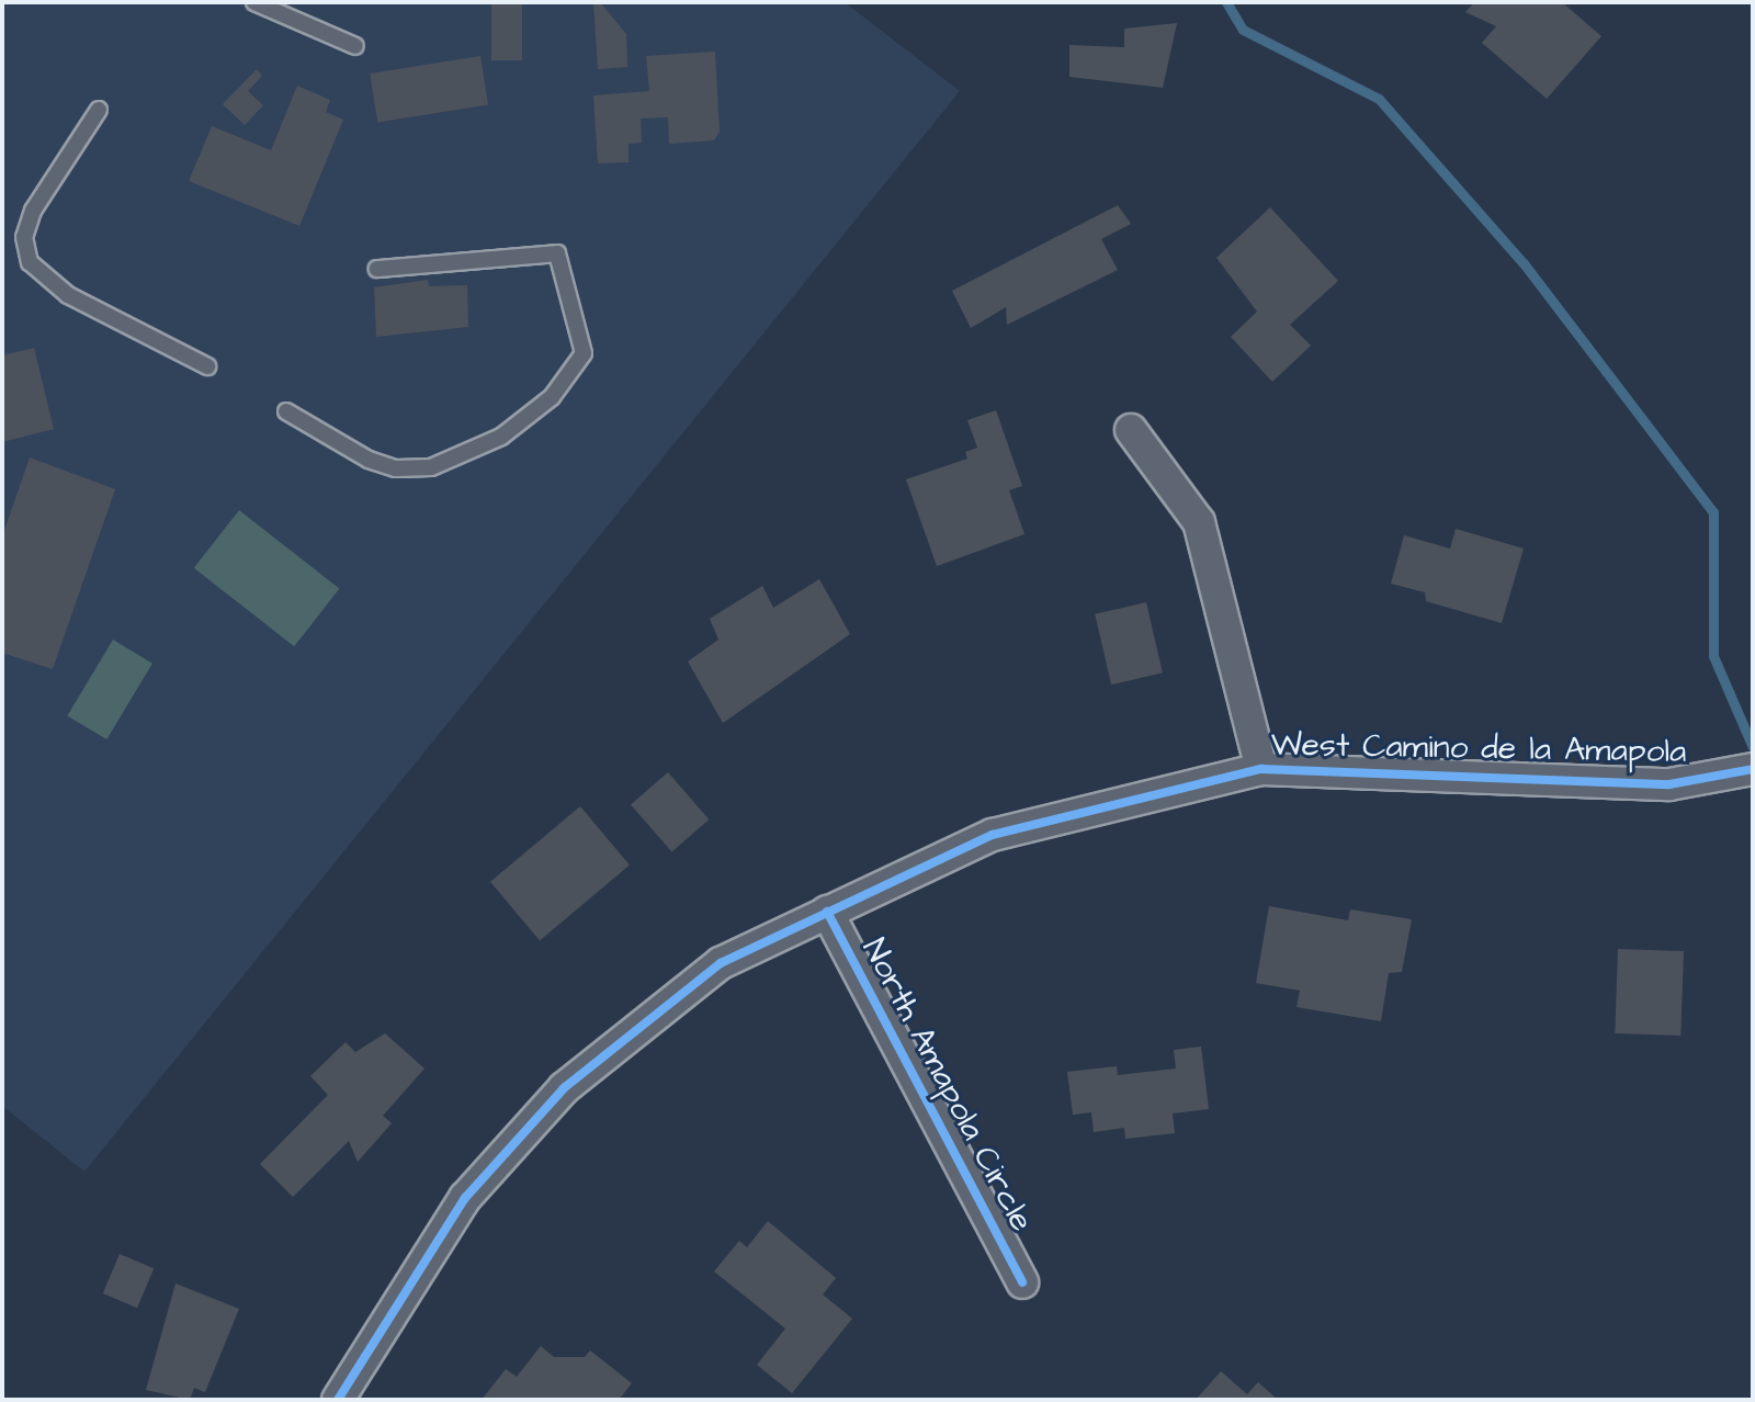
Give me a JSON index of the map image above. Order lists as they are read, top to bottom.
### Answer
{
  "streets": {
    "street": ["West Camino de la Amapola", "North Amapola Circle"]
  },
  "crossings": [
    ["West Camino de la Amapola", "North Amapola Circle"]
  ]
}
